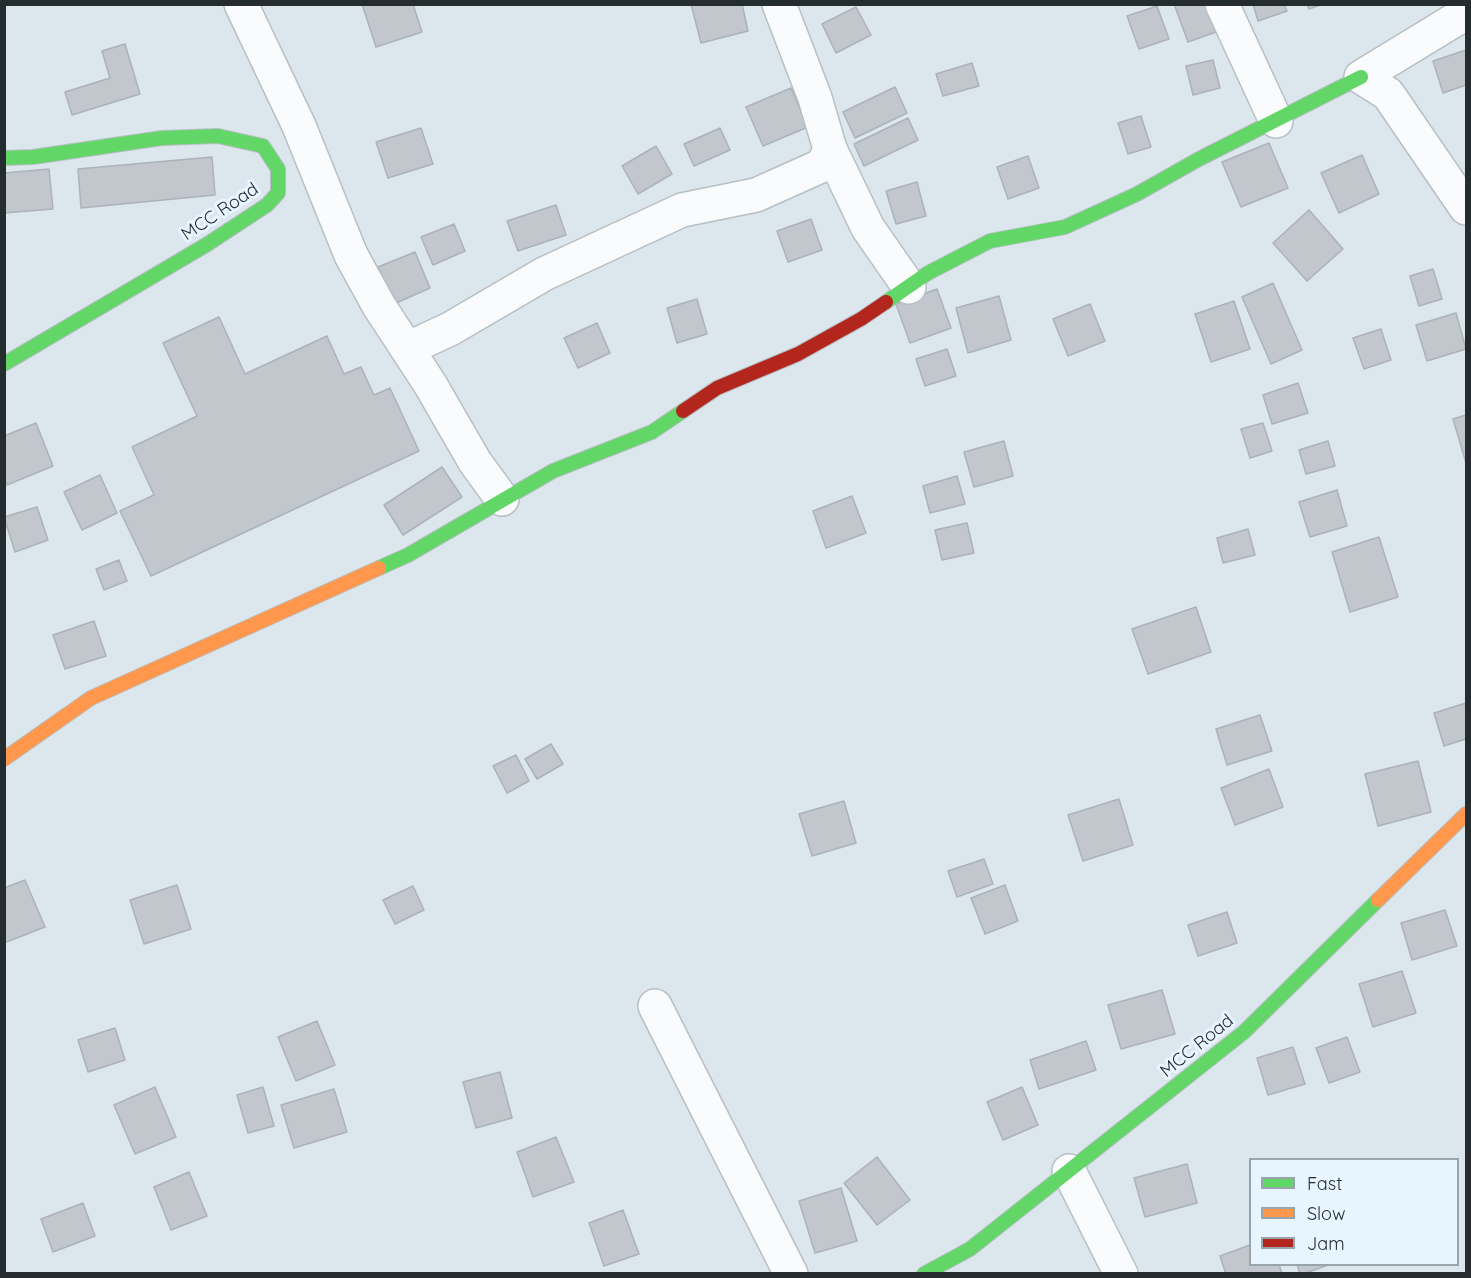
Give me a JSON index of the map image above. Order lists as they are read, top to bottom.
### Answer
{
  "streets": {
    "street": ["MCC Road"]
  },
  "legend": ["Fast", "Slow", "Jam"]
}
